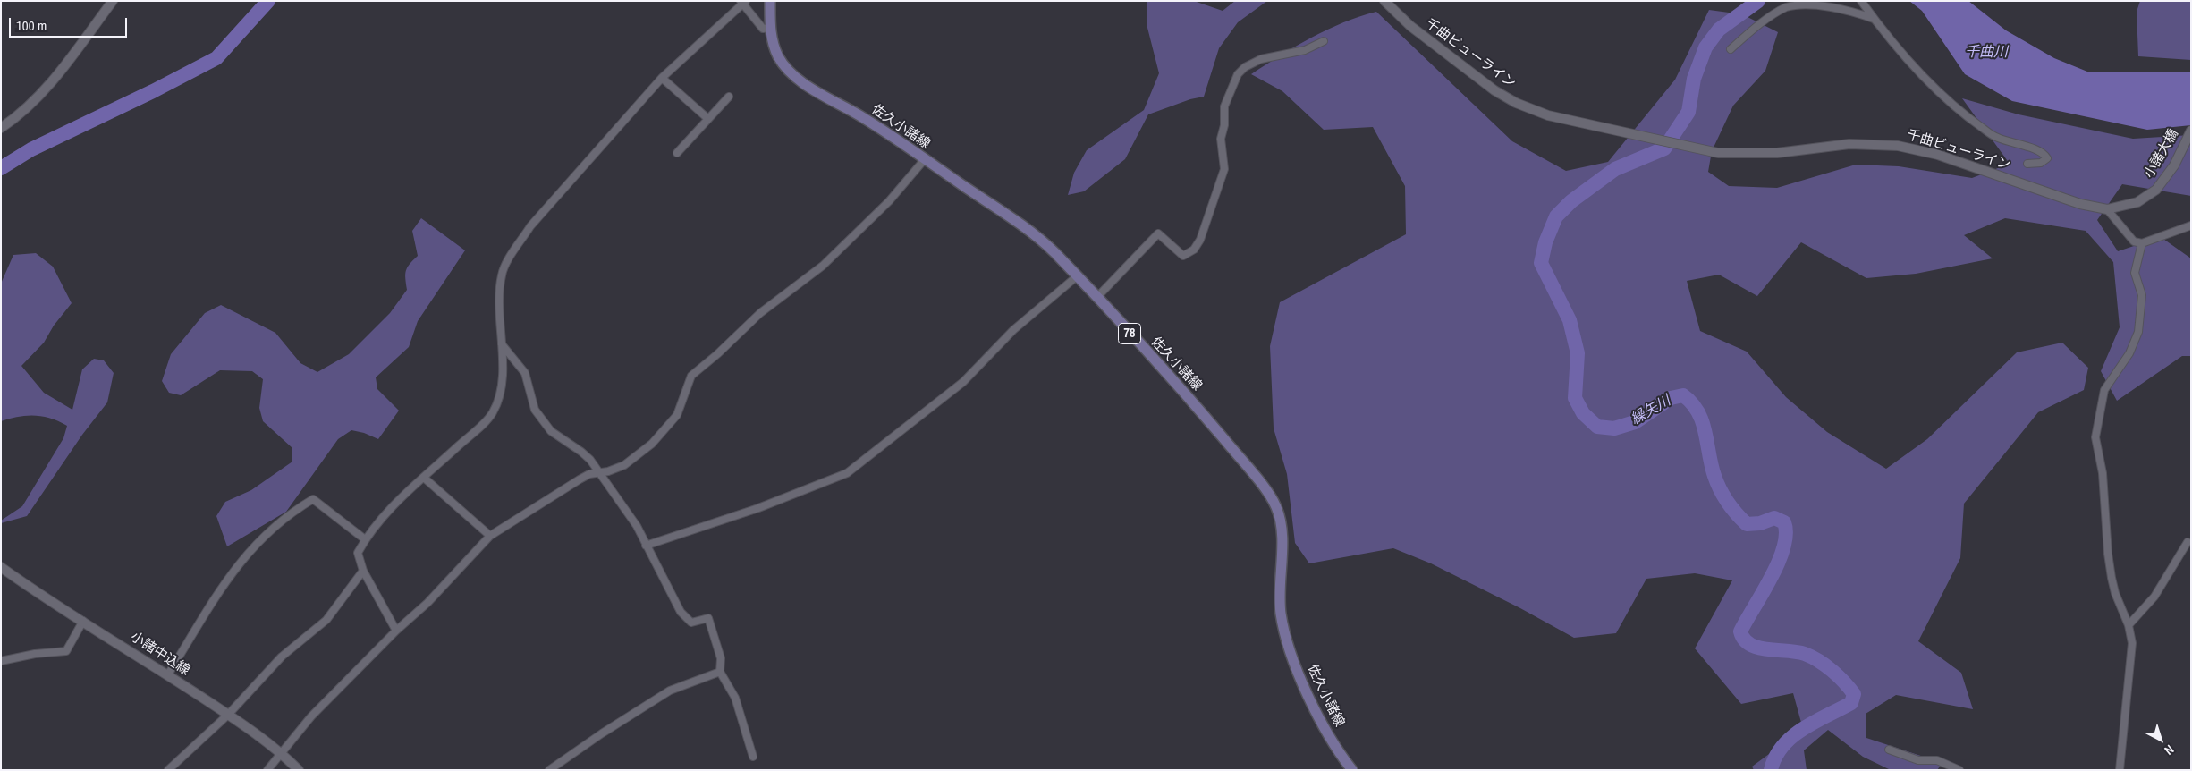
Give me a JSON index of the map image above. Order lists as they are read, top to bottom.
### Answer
{
  "streets": {
    "main road": ["佐久小諸線", "78"],
    "street": ["千曲ビューライン", "小諸大橋", "小諸中込線"]
  },
  "crossings": [
    ["千曲ビューライン", "小諸大橋"]
  ],
  "water": ["千曲川", "繰矢川"],
  "scale_bar": "100 m",
  "north": "bottom right"
}
